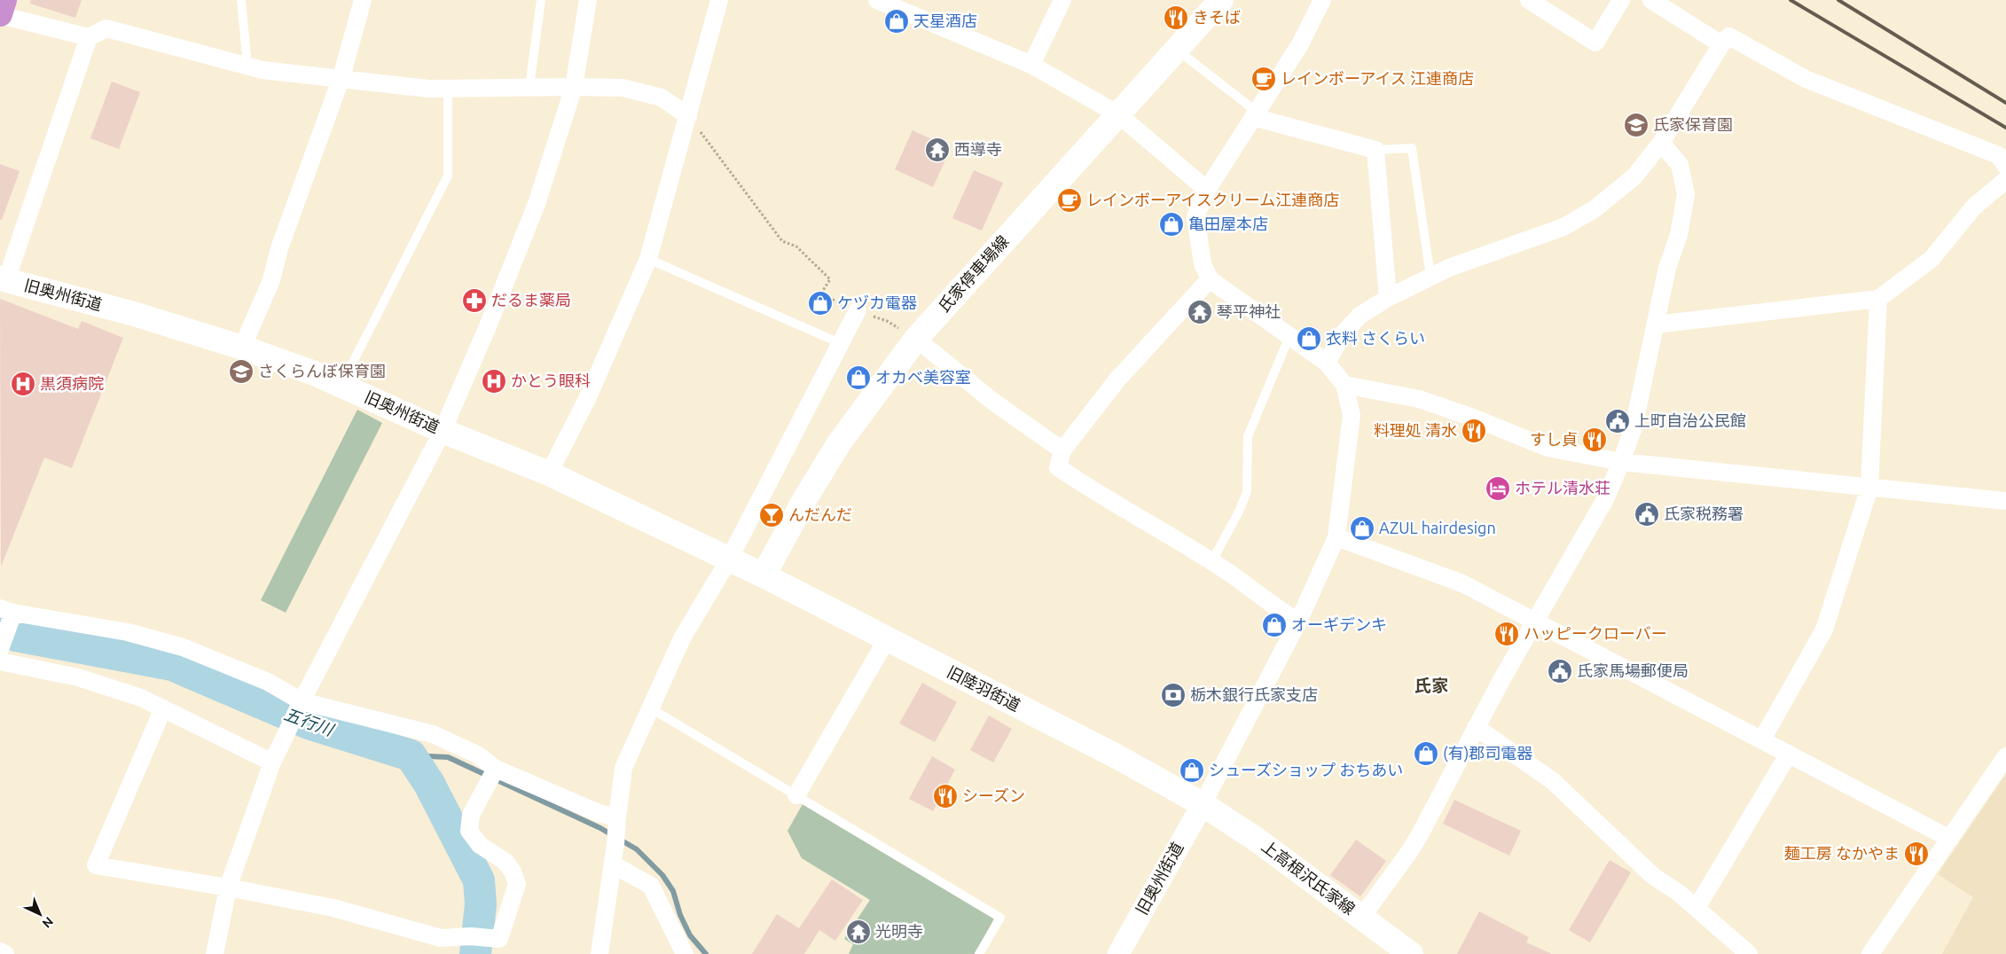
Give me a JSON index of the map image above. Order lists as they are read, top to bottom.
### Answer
{
  "streets": {
    "main road": [
      "氏家停車場線",
      "旧奥州街道",
      "旧陸羽街道",
      "上高根沢氏家線"
    ]
  },
  "crossings": [
    ["氏家停車場線", "旧奥州街道"],
    ["氏家停車場線", "旧陸羽街道"],
    ["旧奥州街道", "旧陸羽街道"],
    ["旧奥州街道", "上高根沢氏家線"],
    ["旧陸羽街道", "上高根沢氏家線"]
  ],
  "districts": ["氏家"],
  "water": ["五行川"],
  "places": {
    "restaurant": [
      "きそば",
      "料理処 清水",
      "すし貞",
      "ハッピークローバー",
      "シーズン",
      "麺工房 なかやま"
    ],
    "shop": [
      "天星酒店",
      "亀田屋本店",
      "ケヅカ電器",
      "衣料 さくらい",
      "オカベ美容室",
      "AZUL hairdesign",
      "オーギデンキ",
      "(有)郡司電器",
      "シューズショップ おちあい"
    ],
    "cafe": ["レインボーアイス 江連商店", "レインボーアイスクリーム江連商店"],
    "school or university": ["氏家保育園", "さくらんぼ保育園"],
    "temple": ["西導寺", "琴平神社", "光明寺"],
    "pharmacy": ["だるま薬局"],
    "hospital": ["かとう眼科", "黒須病院"],
    "public building": ["上町自治公民館", "氏家税務署", "氏家馬場郵便局"],
    "hotel": ["ホテル清水荘"],
    "bar": ["んだんだ"],
    "bank": ["栃木銀行氏家支店"]
  },
  "north": "bottom right"
}
